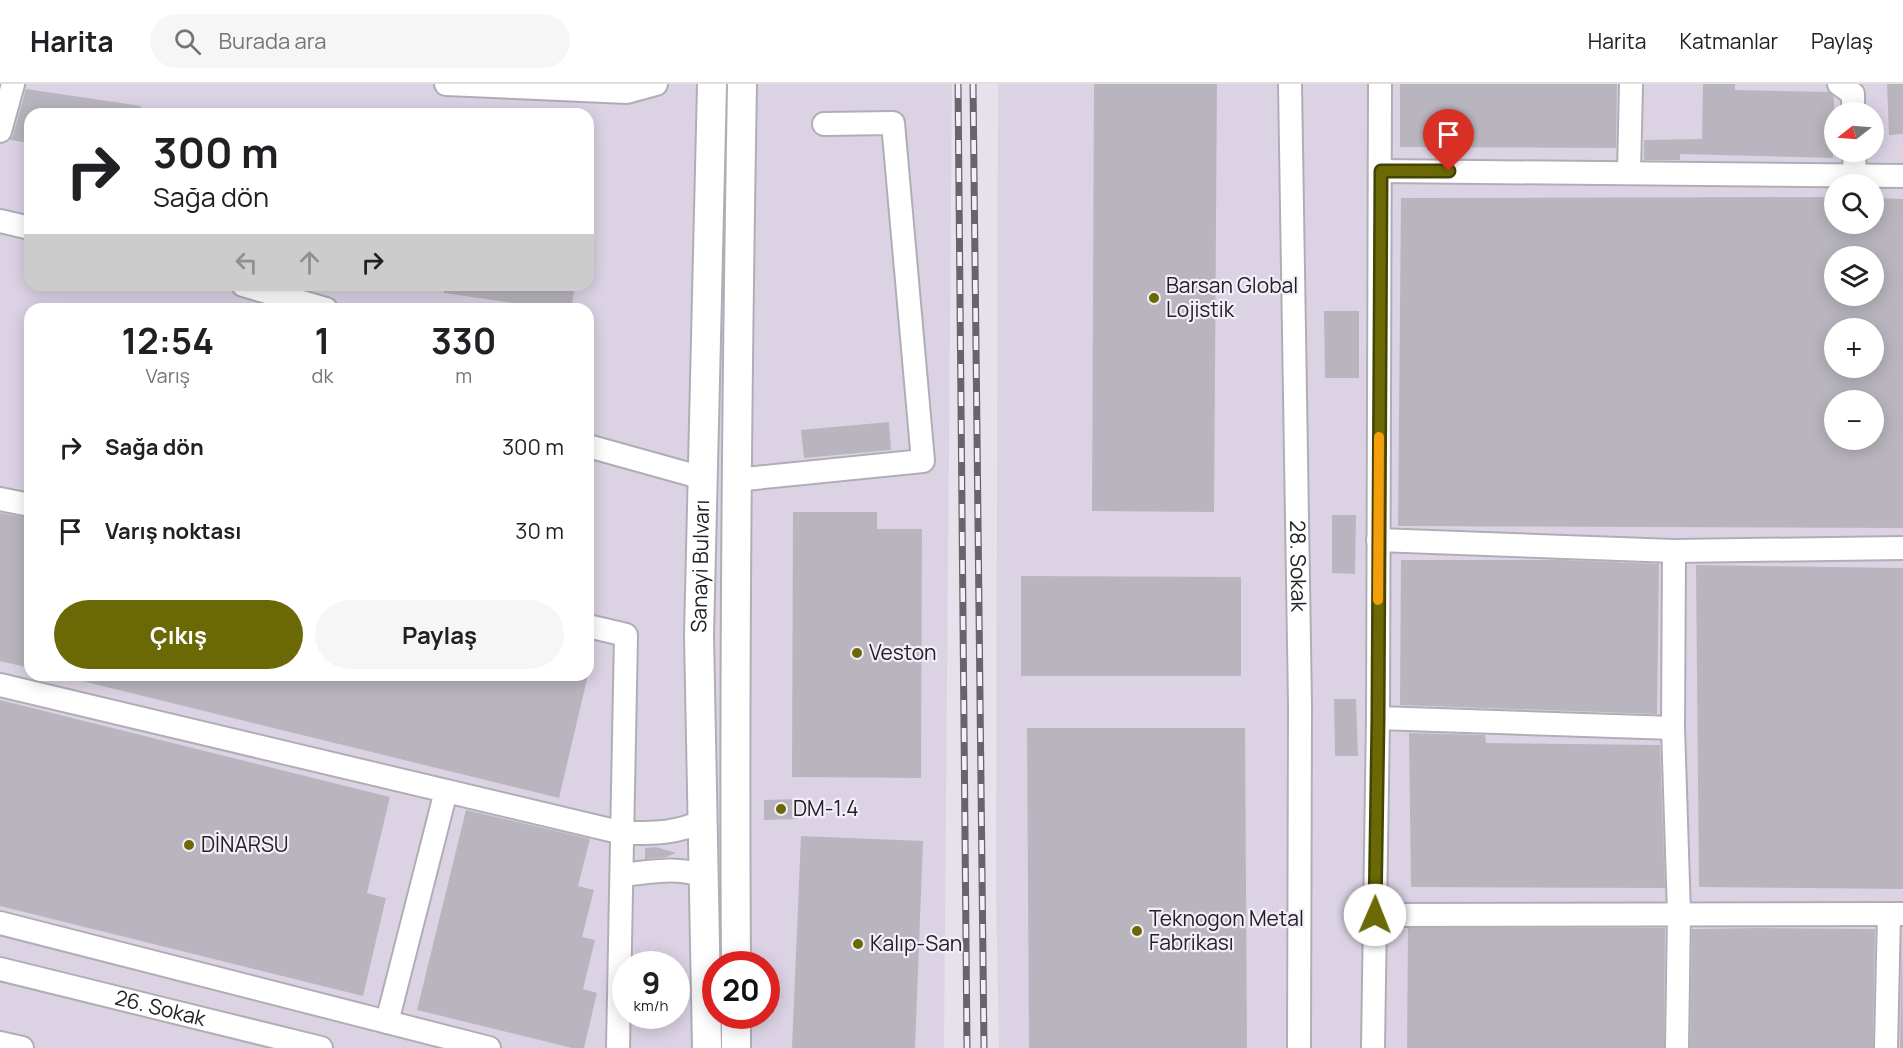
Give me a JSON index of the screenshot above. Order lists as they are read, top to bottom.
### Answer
{
  "streets": {
    "main road": ["Sanayi Bulvarı"],
    "street": ["28. Sokak", "26. Sokak"]
  },
  "places": [
    "Barsan Global Lojistik",
    "Veston",
    "DM-1.4",
    "DİNARSU",
    "Teknogon Metal Fabrikası",
    "Kalıp-San"
  ],
  "north": "left",
  "page": {
    "header": "Harita",
    "search": "Burada ara",
    "nav": ["Harita", "Katmanlar", "Paylaş"],
    "map_buttons": ["+", "−"],
    "turn": ["300 m", "Sağa dön"],
    "eta": [
      "12:54",
      "Varış",
      "1",
      "dk",
      "330",
      "m"
    ],
    "list": [
      {
        "name": "Sağa dön",
        "value": "300 m"
      },
      {
        "name": "Varış noktası",
        "value": "30 m"
      }
    ],
    "buttons": ["Çıkış", "Paylaş"],
    "speed": "9 km/h",
    "limit": "20"
  }
}
